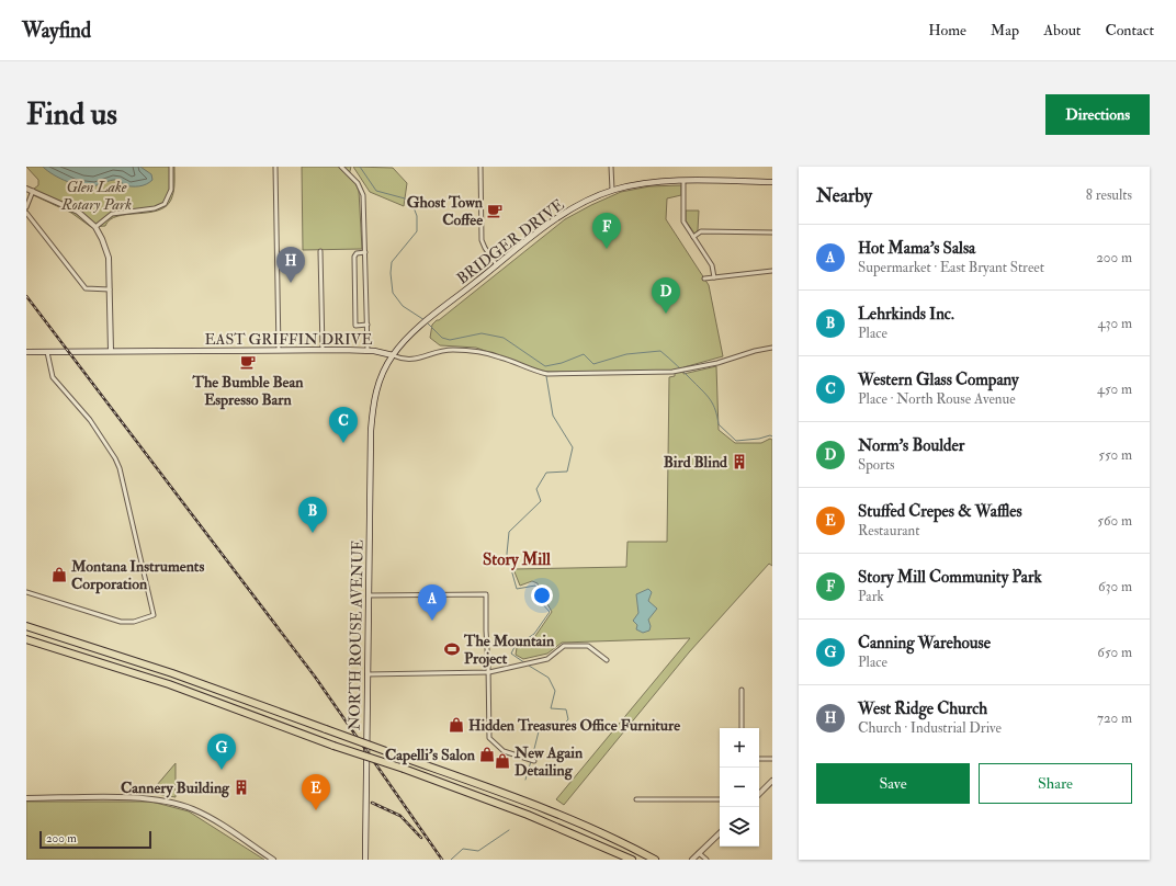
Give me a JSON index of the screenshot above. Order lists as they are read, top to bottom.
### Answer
{
  "streets": {
    "main road": ["BRIDGER DRIVE", "EAST GRIFFIN DRIVE", "NORTH ROUSE AVENUE"]
  },
  "crossings": [
    ["BRIDGER DRIVE", "EAST GRIFFIN DRIVE"],
    ["BRIDGER DRIVE", "NORTH ROUSE AVENUE"]
  ],
  "districts": ["Story Mill"],
  "parks": ["Glen Lake Rotary Park"],
  "places": {
    "cafe": ["Ghost Town Coffee", "The Bumble Bean Espresso Barn"],
    "building": ["Bird Blind", "Cannery Building"],
    "shop": [
      "Montana Instruments Corporation",
      "Hidden Treasures Office Furniture",
      "Capelli's Salon",
      "New Again Detailing"
    ],
    "sports": ["The Mountain Project"]
  },
  "scale_bar": "200 m",
  "page": {
    "header": "Wayfind",
    "nav": [
      "Home",
      "Map",
      "About",
      "Contact"
    ],
    "buttons": [
      "Directions",
      ["Save", "Share"]
    ],
    "title": "Find us",
    "heading": ["Nearby", "8 results"],
    "pins": [
      "F",
      "H",
      "D",
      "C",
      "B",
      "A",
      "G",
      "E"
    ],
    "list": [
      {
        "mark": "A",
        "name": "Hot Mama's Salsa",
        "note": "Supermarket · East Bryant Street",
        "value": "200 m"
      },
      {
        "mark": "B",
        "name": "Lehrkinds Inc.",
        "note": "Place",
        "value": "430 m"
      },
      {
        "mark": "C",
        "name": "Western Glass Company",
        "note": "Place · North Rouse Avenue",
        "value": "450 m"
      },
      {
        "mark": "D",
        "name": "Norm's Boulder",
        "note": "Sports",
        "value": "550 m"
      },
      {
        "mark": "E",
        "name": "Stuffed Crepes & Waffles",
        "note": "Restaurant",
        "value": "560 m"
      },
      {
        "mark": "F",
        "name": "Story Mill Community Park",
        "note": "Park",
        "value": "630 m"
      },
      {
        "mark": "G",
        "name": "Canning Warehouse",
        "note": "Place",
        "value": "650 m"
      },
      {
        "mark": "H",
        "name": "West Ridge Church",
        "note": "Church · Industrial Drive",
        "value": "720 m"
      }
    ],
    "map_buttons": ["+", "−"],
    "scale": "200 m"
  }
}
